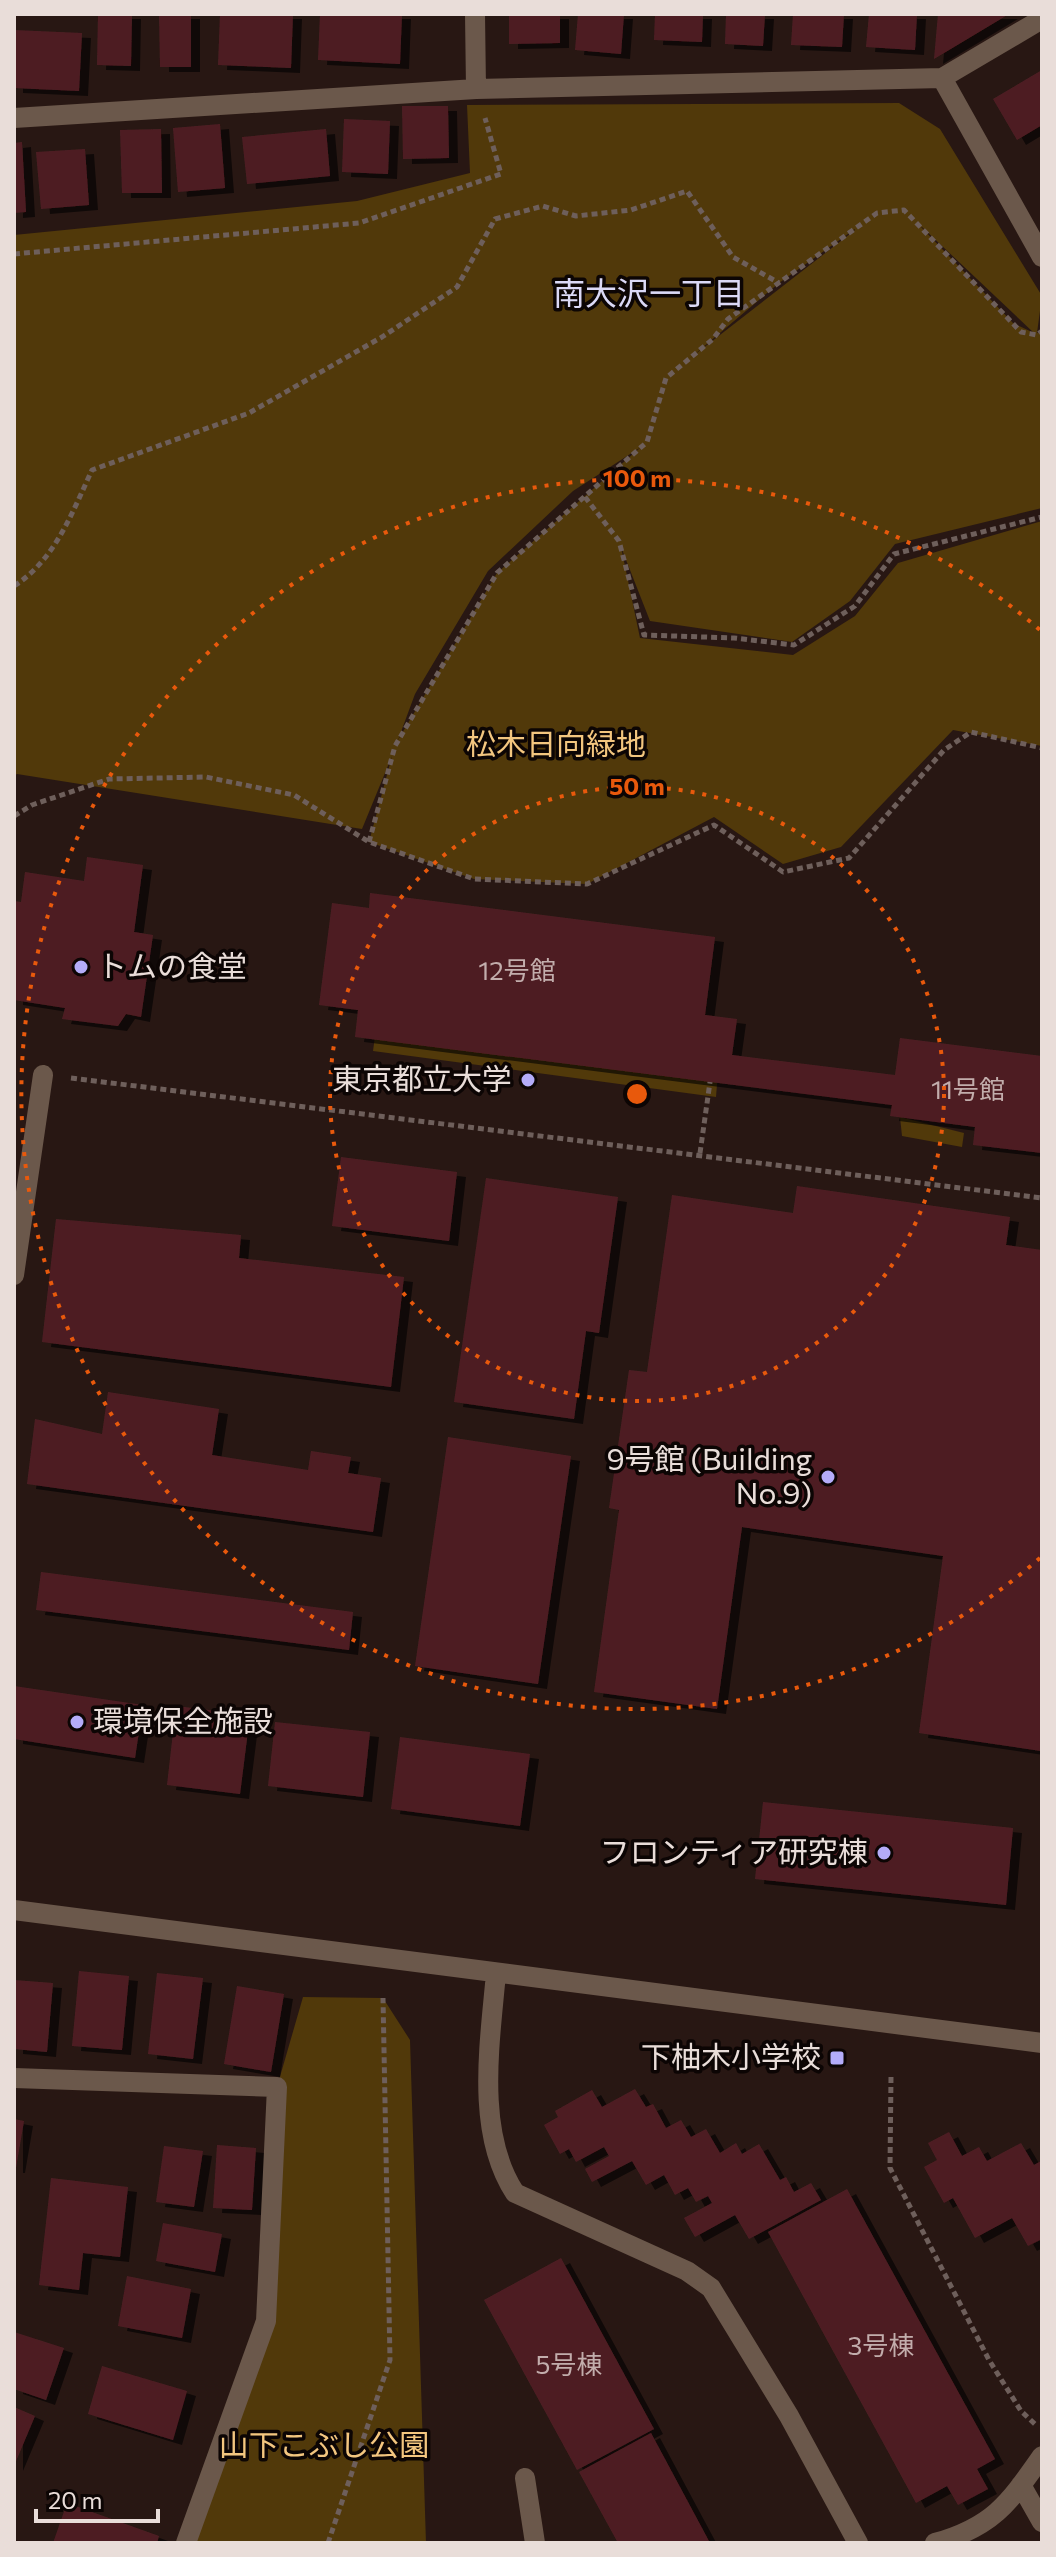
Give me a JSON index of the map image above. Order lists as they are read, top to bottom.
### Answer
{
  "districts": ["南大沢一丁目"],
  "parks": ["松木日向緑地", "山下こぶし公園"],
  "places": {
    "other": [
      "トムの食堂",
      "東京都立大学",
      "9号館 (Building No.9)",
      "環境保全施設",
      "フロンティア研究棟"
    ],
    "transit": ["下柚木小学校"]
  },
  "house_numbers": [
    "12号館",
    "11号館",
    "3号棟",
    "5号棟"
  ],
  "scale_bar": "20 m",
  "rings": ["100 m", "50 m"]
}
